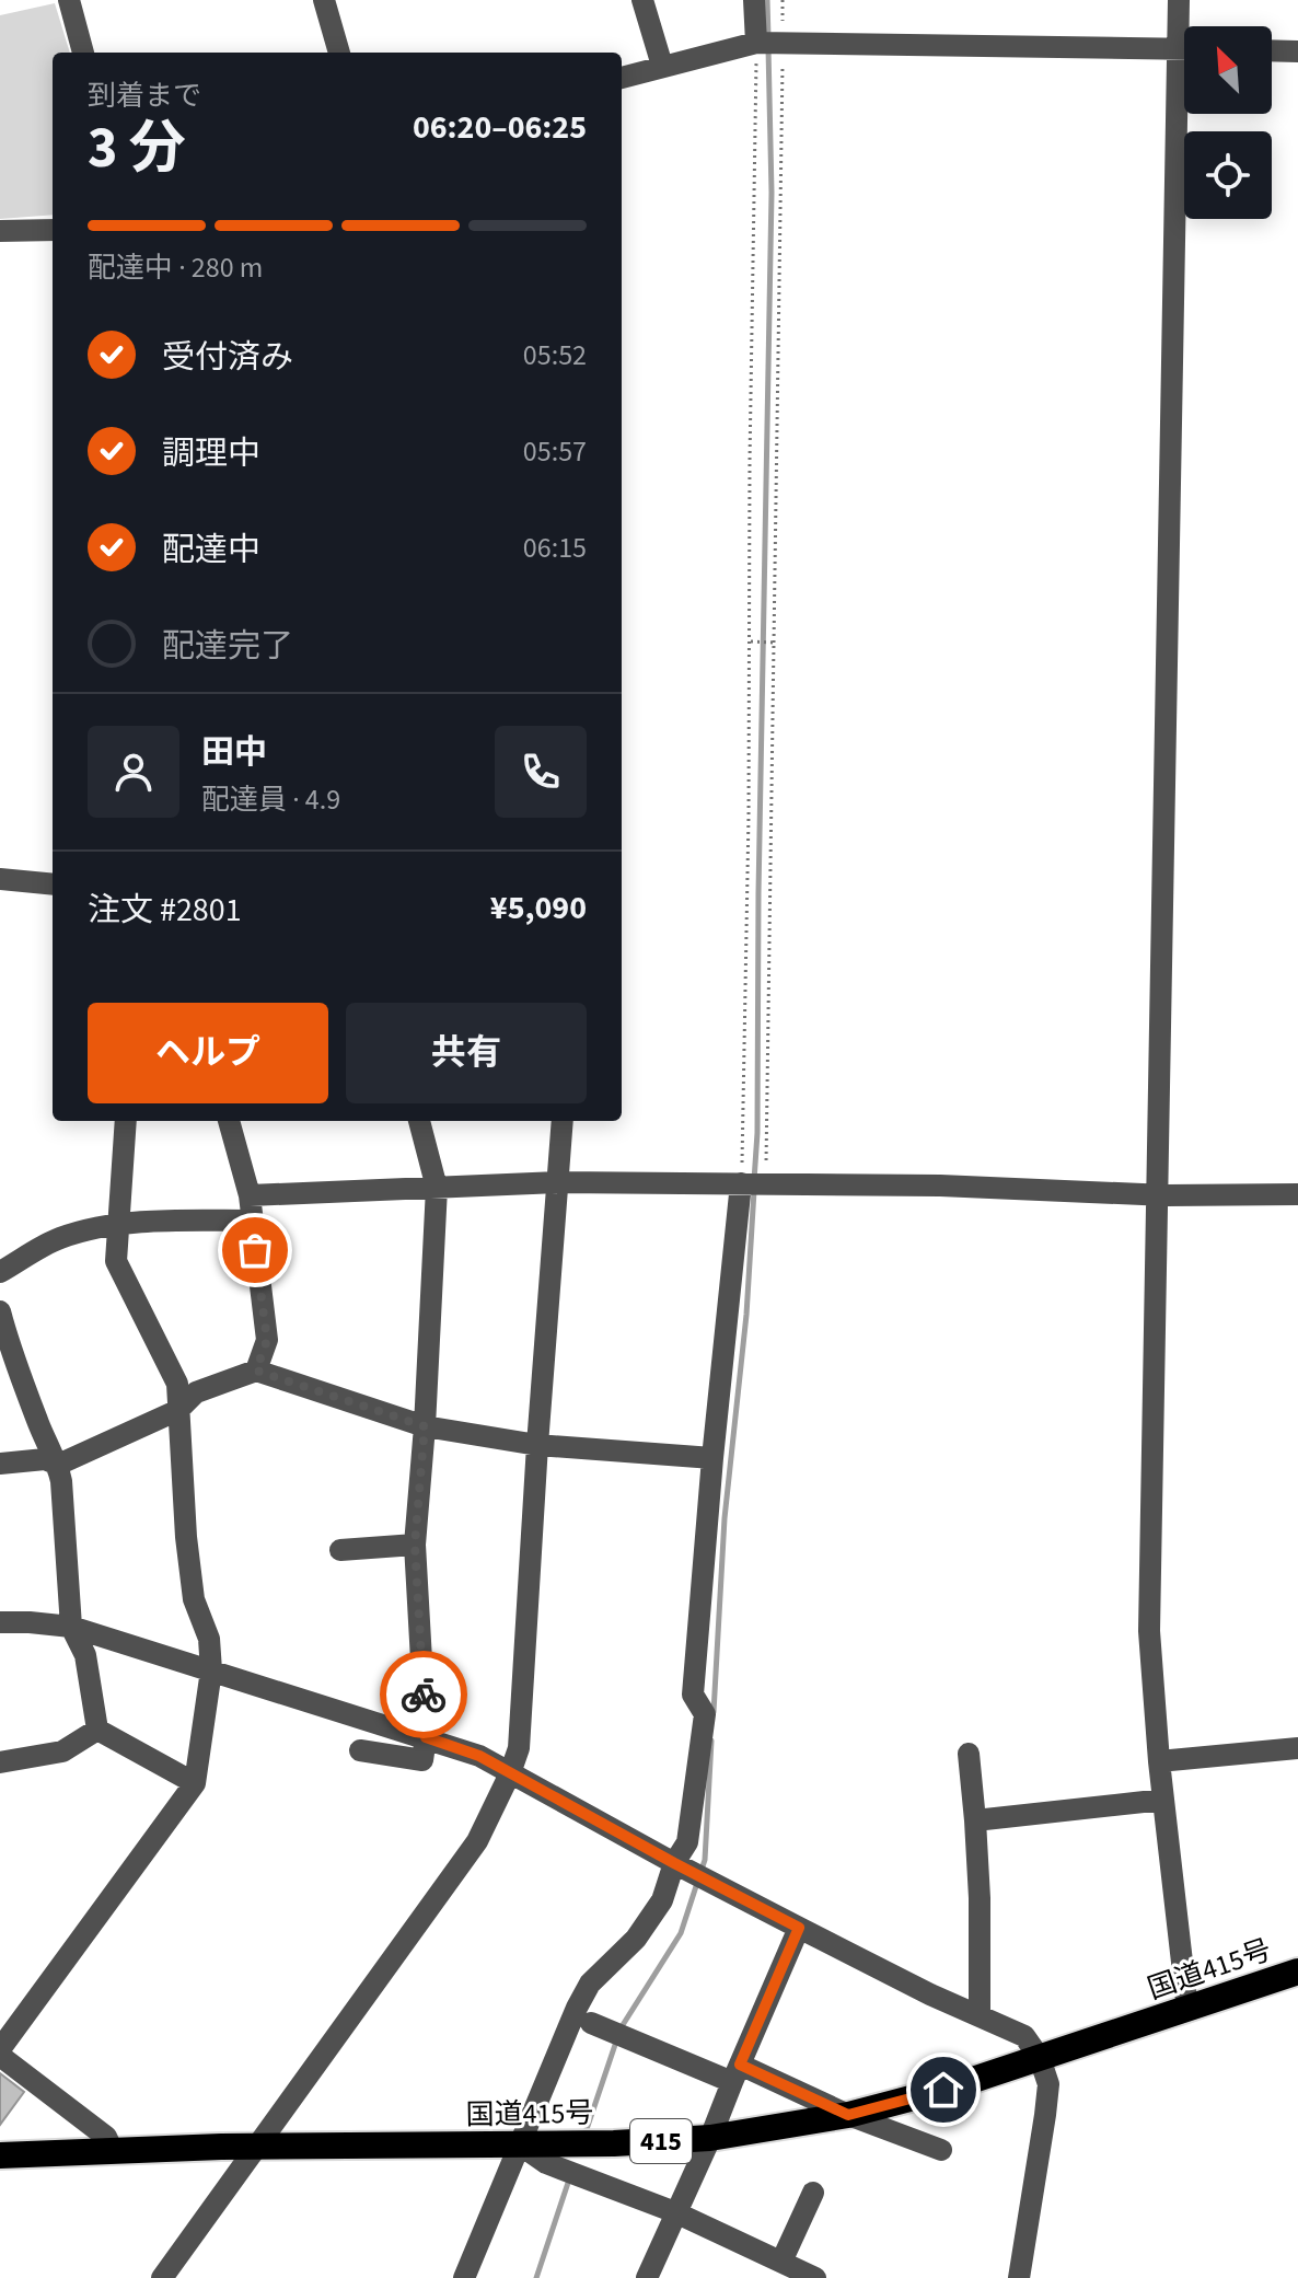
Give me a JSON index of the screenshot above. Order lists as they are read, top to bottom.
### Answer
{
  "streets": {
    "highway": ["国道415号", "415"]
  },
  "north": "top left",
  "page": {
    "heading": ["3 分", "到着まで", "06:20–06:25"],
    "panel": [
      "田中",
      "配達員 · 4.9",
      "注文 #2801",
      "¥5,090"
    ],
    "bar": "配達中 · 280 m",
    "list": [
      ["受付済み", "05:52"],
      ["調理中", "05:57"],
      ["配達中", "06:15"],
      "配達完了"
    ],
    "buttons": ["ヘルプ", "共有"]
  }
}
